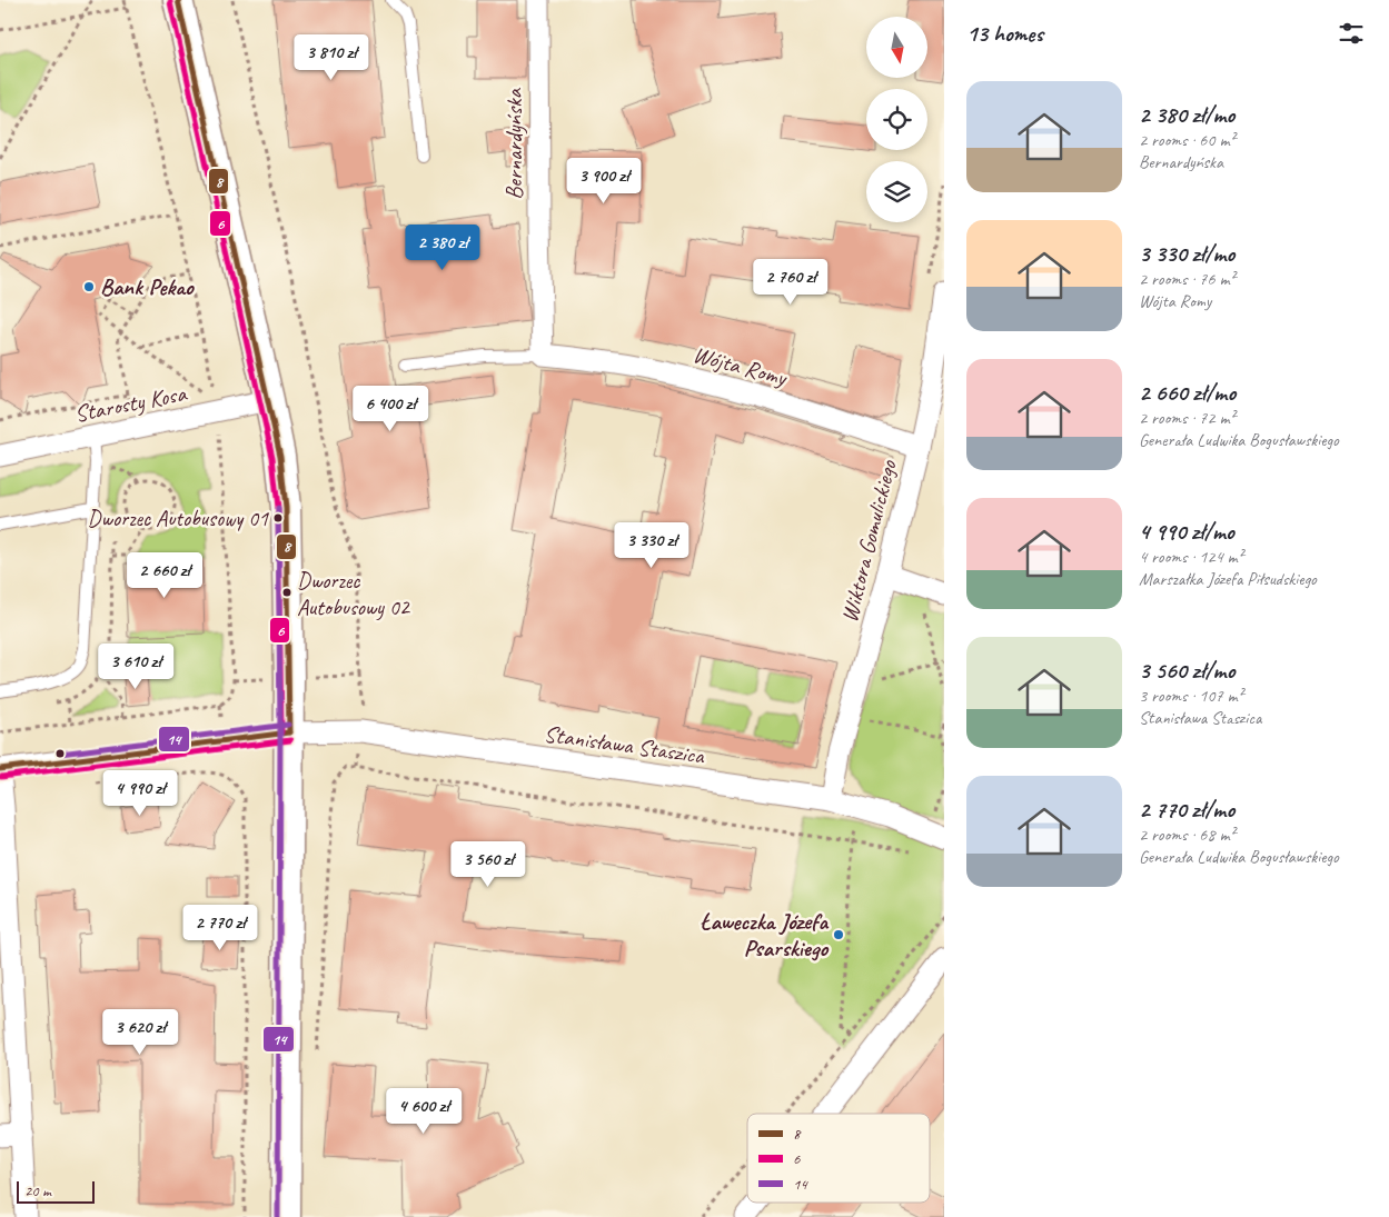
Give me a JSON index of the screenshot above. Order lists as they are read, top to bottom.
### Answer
{
  "streets": {
    "street": [
      "Bernardyńska",
      "Wójta Romy",
      "Starosty Kosa",
      "Wiktora Gomulickiego",
      "Stanisława Staszica"
    ]
  },
  "crossings": [
    ["Bernardyńska", "Wójta Romy"],
    ["Wójta Romy", "Wiktora Gomulickiego"],
    ["Wiktora Gomulickiego", "Stanisława Staszica"]
  ],
  "places": [
    "Bank Pekao",
    "Dworzec Autobusowy 01",
    "Dworzec Autobusowy 02",
    "Ławeczka Józefa Psarskiego"
  ],
  "lines": ["transit line 8", "transit line 6", "transit line 14"],
  "legend": ["8", "6", "14"],
  "scale_bar": "20 m",
  "north": "bottom",
  "page": {
    "heading": "13 homes",
    "price": [
      "3 810 zł",
      "3 900 zł",
      "2 380 zł",
      "2 760 zł",
      "6 400 zł",
      "3 330 zł",
      "2 660 zł",
      "3 610 zł",
      "4 990 zł",
      "3 560 zł",
      "2 770 zł",
      "3 620 zł",
      "4 600 zł"
    ],
    "list": [
      {
        "name": "2 380 zł/mo",
        "note": "2 rooms · 60 m² · Bernardyńska"
      },
      {
        "name": "3 330 zł/mo",
        "note": "2 rooms · 76 m² · Wójta Romy"
      },
      {
        "name": "2 660 zł/mo",
        "note": "2 rooms · 72 m² · Generała Ludwika Bogusławskiego"
      },
      {
        "name": "4 990 zł/mo",
        "note": "4 rooms · 124 m² · Marszałka Józefa Piłsudskiego"
      },
      {
        "name": "3 560 zł/mo",
        "note": "3 rooms · 107 m² · Stanisława Staszica"
      },
      {
        "name": "2 770 zł/mo",
        "note": "2 rooms · 68 m² · Generała Ludwika Bogusławskiego"
      }
    ],
    "scale": "20 m"
  }
}
